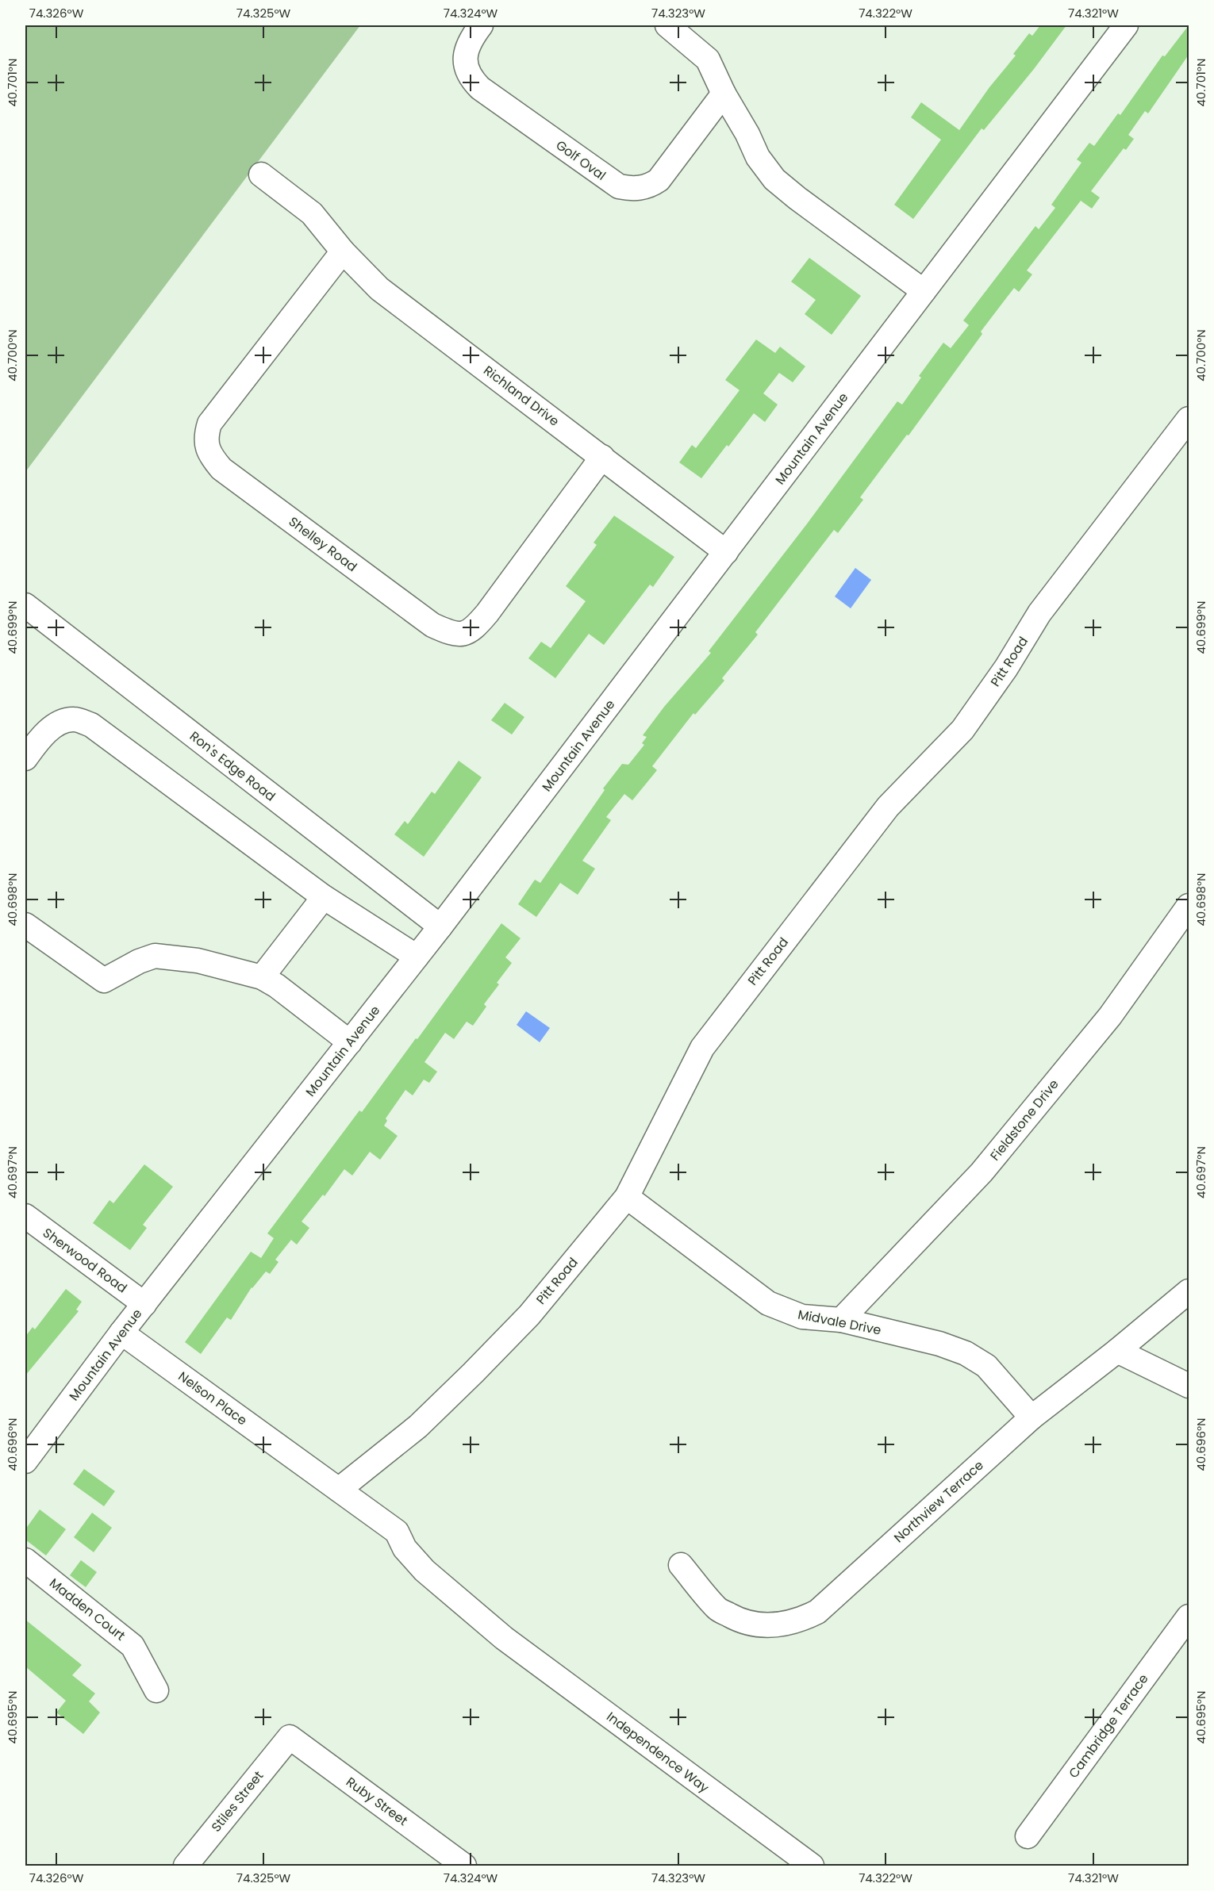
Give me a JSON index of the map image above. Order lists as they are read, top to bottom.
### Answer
{
  "streets": {
    "street": [
      "Golf Oval",
      "Richland Drive",
      "Mountain Avenue",
      "Shelley Road",
      "Pitt Road",
      "Ron's Edge Road",
      "Fieldstone Drive",
      "Sherwood Road",
      "Midvale Drive",
      "Nelson Place",
      "Northview Terrace",
      "Madden Court",
      "Cambridge Terrace",
      "Independence Way",
      "Stiles Street",
      "Ruby Street"
    ]
  },
  "crossings": [
    ["Richland Drive", "Mountain Avenue"],
    ["Richland Drive", "Shelley Road"],
    ["Mountain Avenue", "Ron's Edge Road"],
    ["Mountain Avenue", "Sherwood Road"],
    ["Mountain Avenue", "Nelson Place"],
    ["Pitt Road", "Midvale Drive"],
    ["Pitt Road", "Nelson Place"],
    ["Fieldstone Drive", "Midvale Drive"],
    ["Midvale Drive", "Northview Terrace"],
    ["Nelson Place", "Independence Way"],
    ["Stiles Street", "Ruby Street"]
  ],
  "coordinates": [
    "74.326°W",
    "74.325°W",
    "74.324°W",
    "74.323°W",
    "74.322°W",
    "74.321°W",
    "40.701°N",
    "40.700°N",
    "40.699°N",
    "40.698°N",
    "40.697°N",
    "40.696°N",
    "40.695°N"
  ]
}
